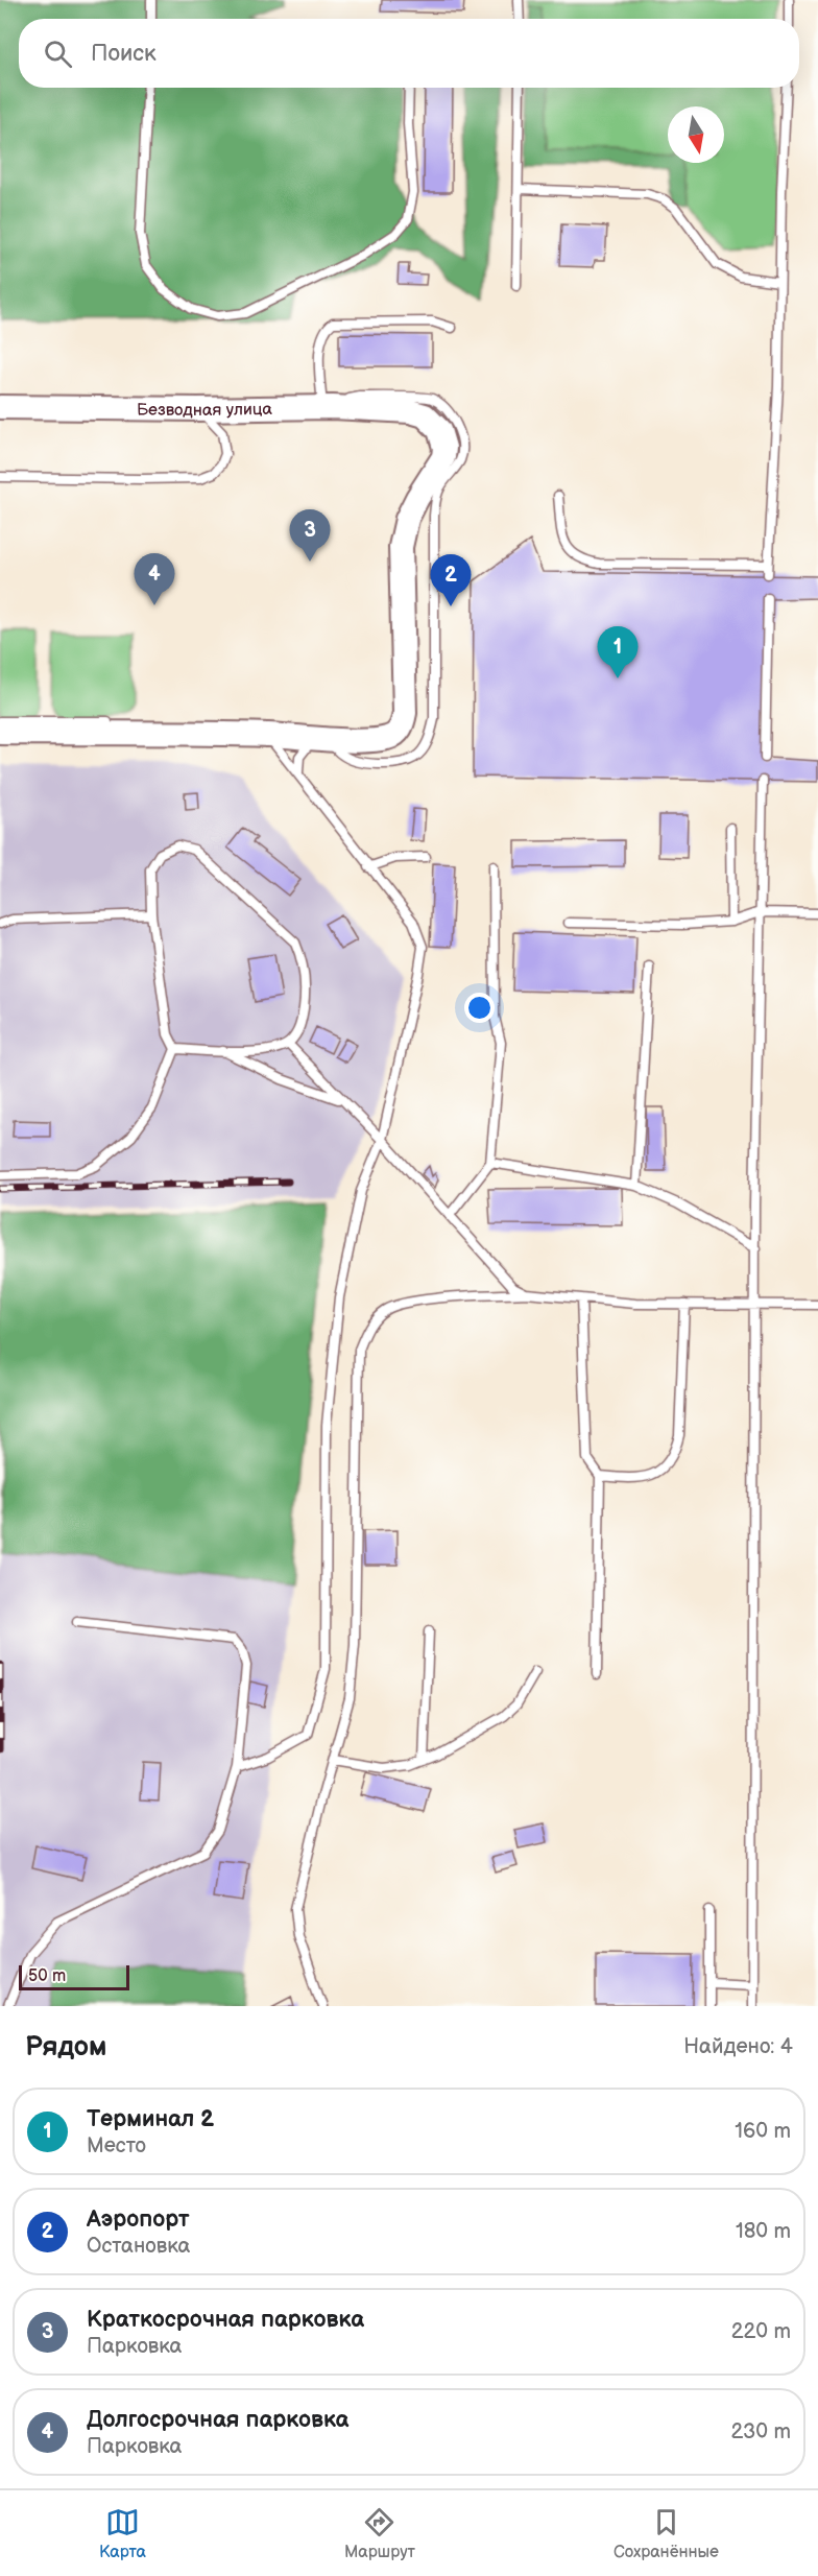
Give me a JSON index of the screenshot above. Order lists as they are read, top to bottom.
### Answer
{
  "streets": {
    "main road": ["Безводная улица"]
  },
  "scale_bar": "50 m",
  "north": "bottom",
  "page": {
    "search": "Поиск",
    "pins": [
      "3",
      "4",
      "2",
      "1"
    ],
    "scale": "50 m",
    "heading": ["Рядом", "Найдено: 4"],
    "list": [
      {
        "mark": "1",
        "name": "Терминал 2",
        "note": "Место",
        "value": "160 m"
      },
      {
        "mark": "2",
        "name": "Аэропорт",
        "note": "Остановка",
        "value": "180 m"
      },
      {
        "mark": "3",
        "name": "Краткосрочная парковка",
        "note": "Парковка",
        "value": "220 m"
      },
      {
        "mark": "4",
        "name": "Долгосрочная парковка",
        "note": "Парковка",
        "value": "230 m"
      }
    ],
    "nav": ["Карта", "Маршрут", "Сохранённые"]
  }
}
